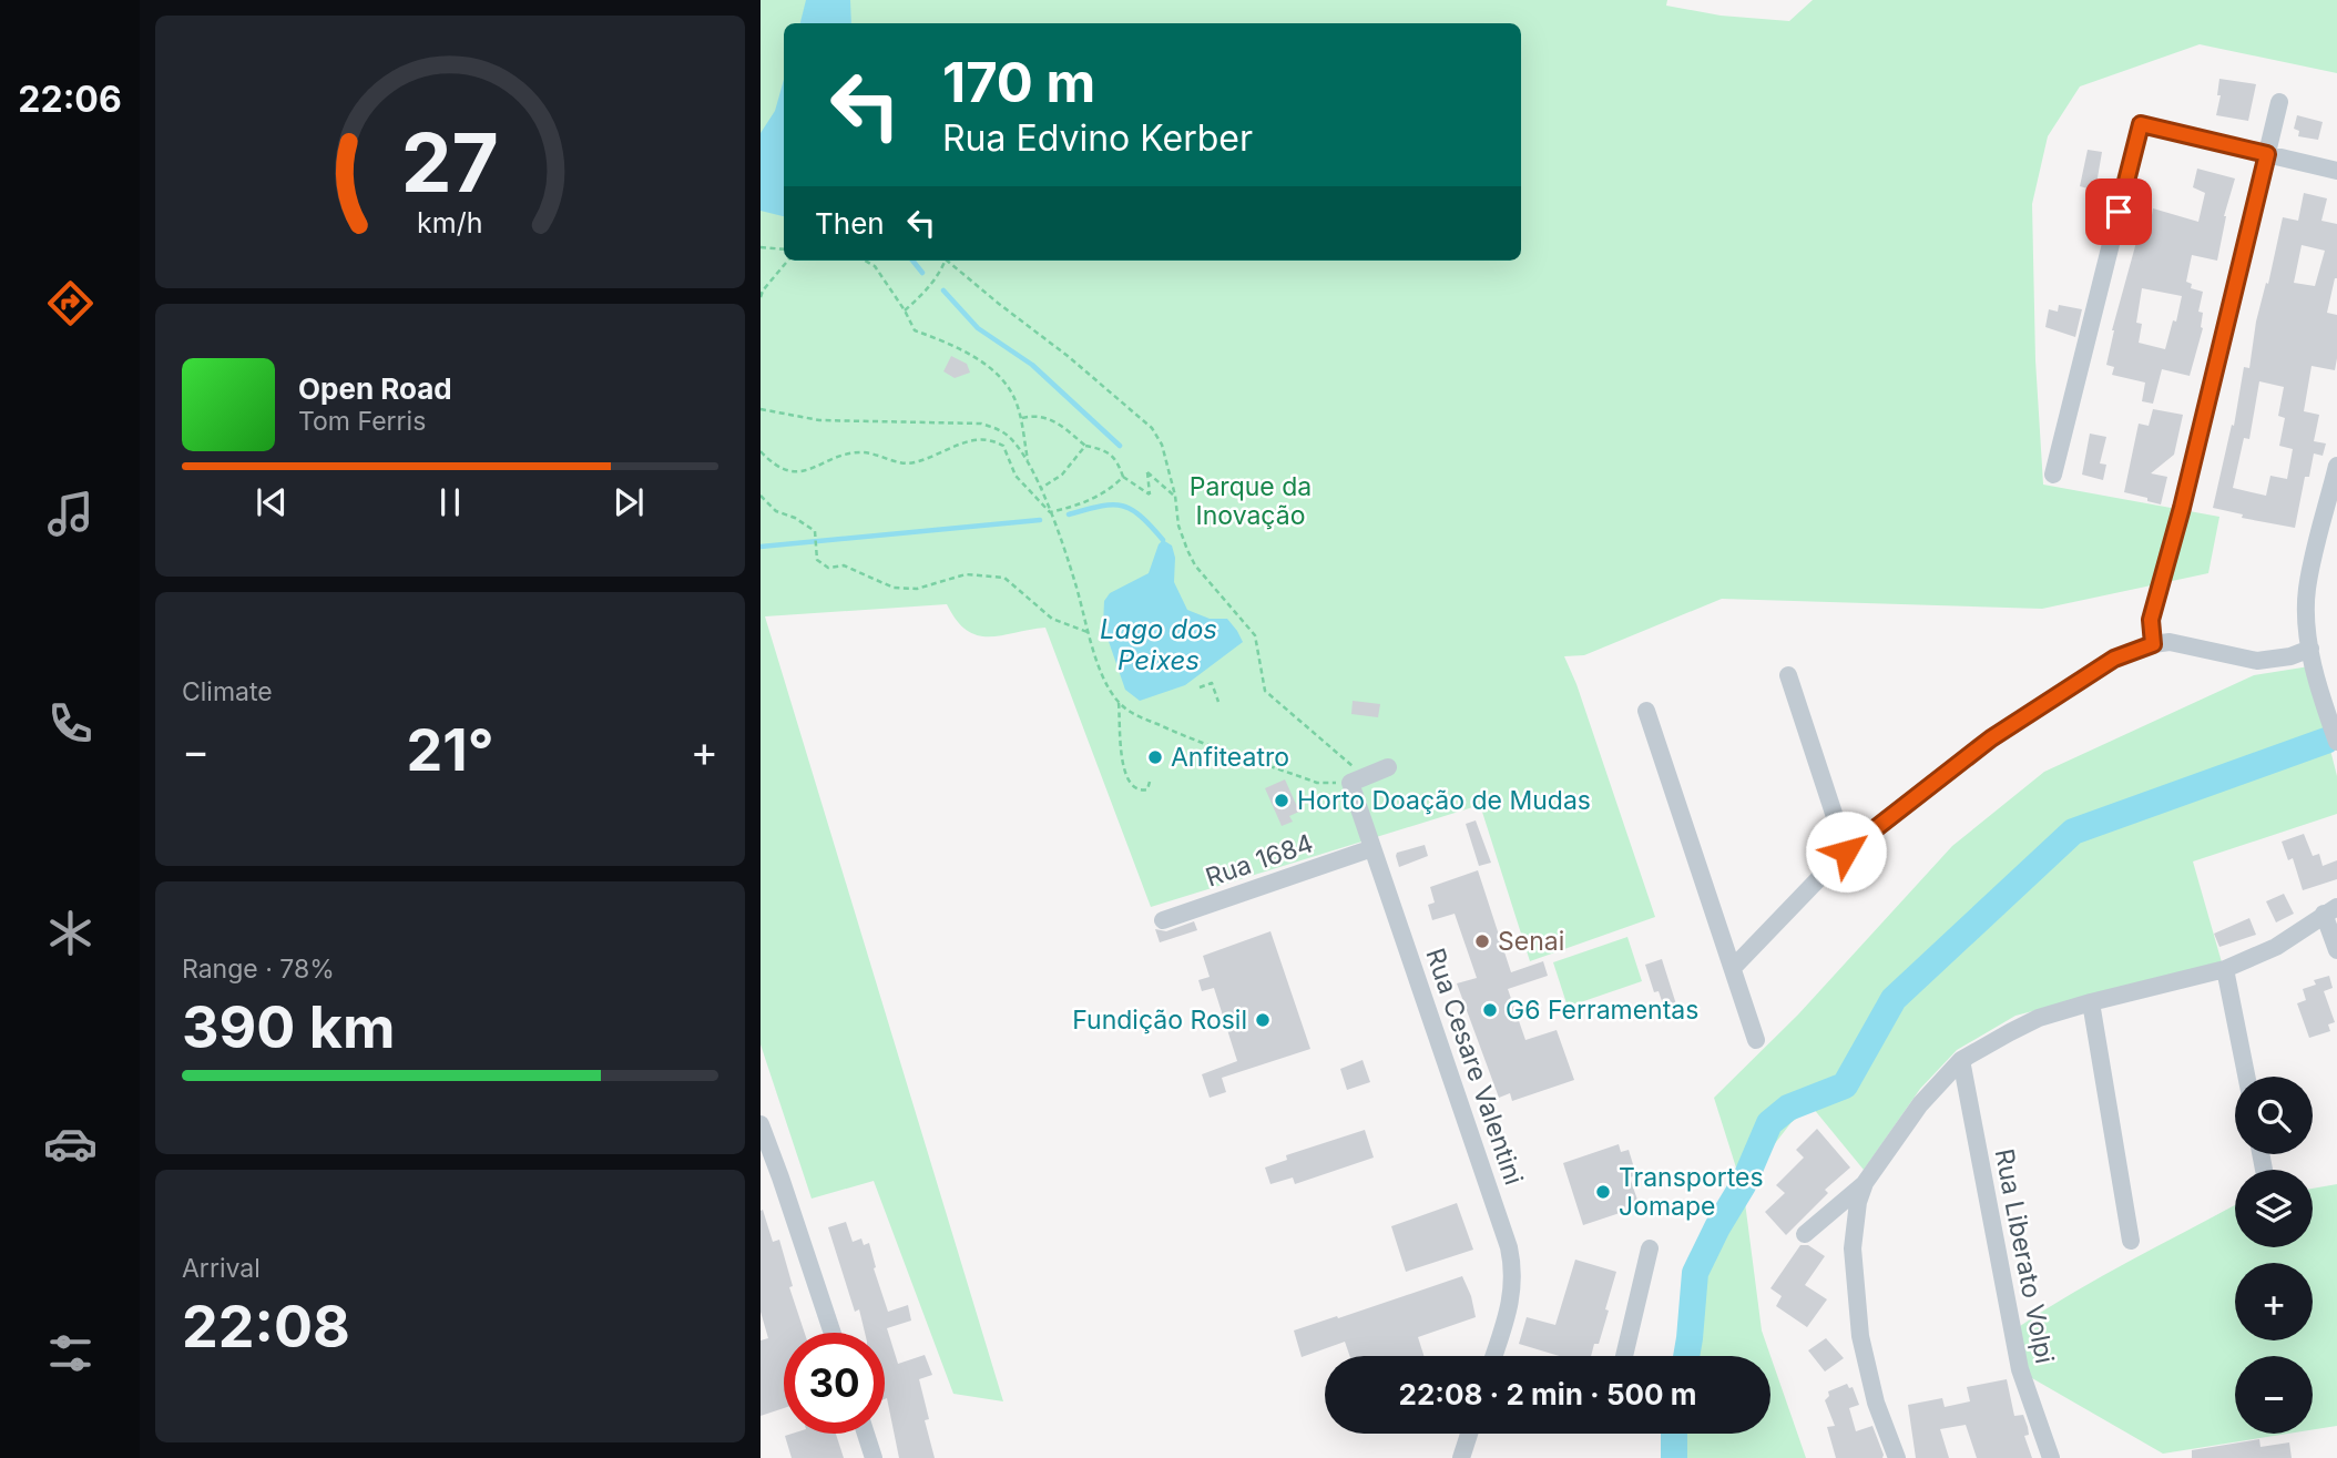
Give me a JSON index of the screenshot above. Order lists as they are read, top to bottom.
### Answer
{
  "streets": {
    "street": ["Rua 1684", "Rua Cesare Valentini", "Rua Liberato Volpi"]
  },
  "crossings": [
    ["Rua 1684", "Rua Cesare Valentini"]
  ],
  "water": ["Lago dos Peixes"],
  "parks": ["Parque da Inovação"],
  "places": [
    "Anfiteatro",
    "Horto Doação de Mudas",
    "Senai",
    "G6 Ferramentas",
    "Fundição Rosil",
    "Transportes Jomape"
  ],
  "page": {
    "tabs": "22:06",
    "turn": ["170 m", "Rua Edvino Kerber"],
    "then": "Then",
    "song": ["Open Road", "Tom Ferris"],
    "tile": [
      "Climate",
      ["Range · 78%", "390 km"],
      ["Arrival", "22:08"]
    ],
    "heat": ["−", "21°", "+"],
    "map_buttons": ["+", "−"],
    "limit": "30",
    "trip": "22:08 · 2 min · 500 m",
    "gauge": ["27", "km/h"]
  }
}
